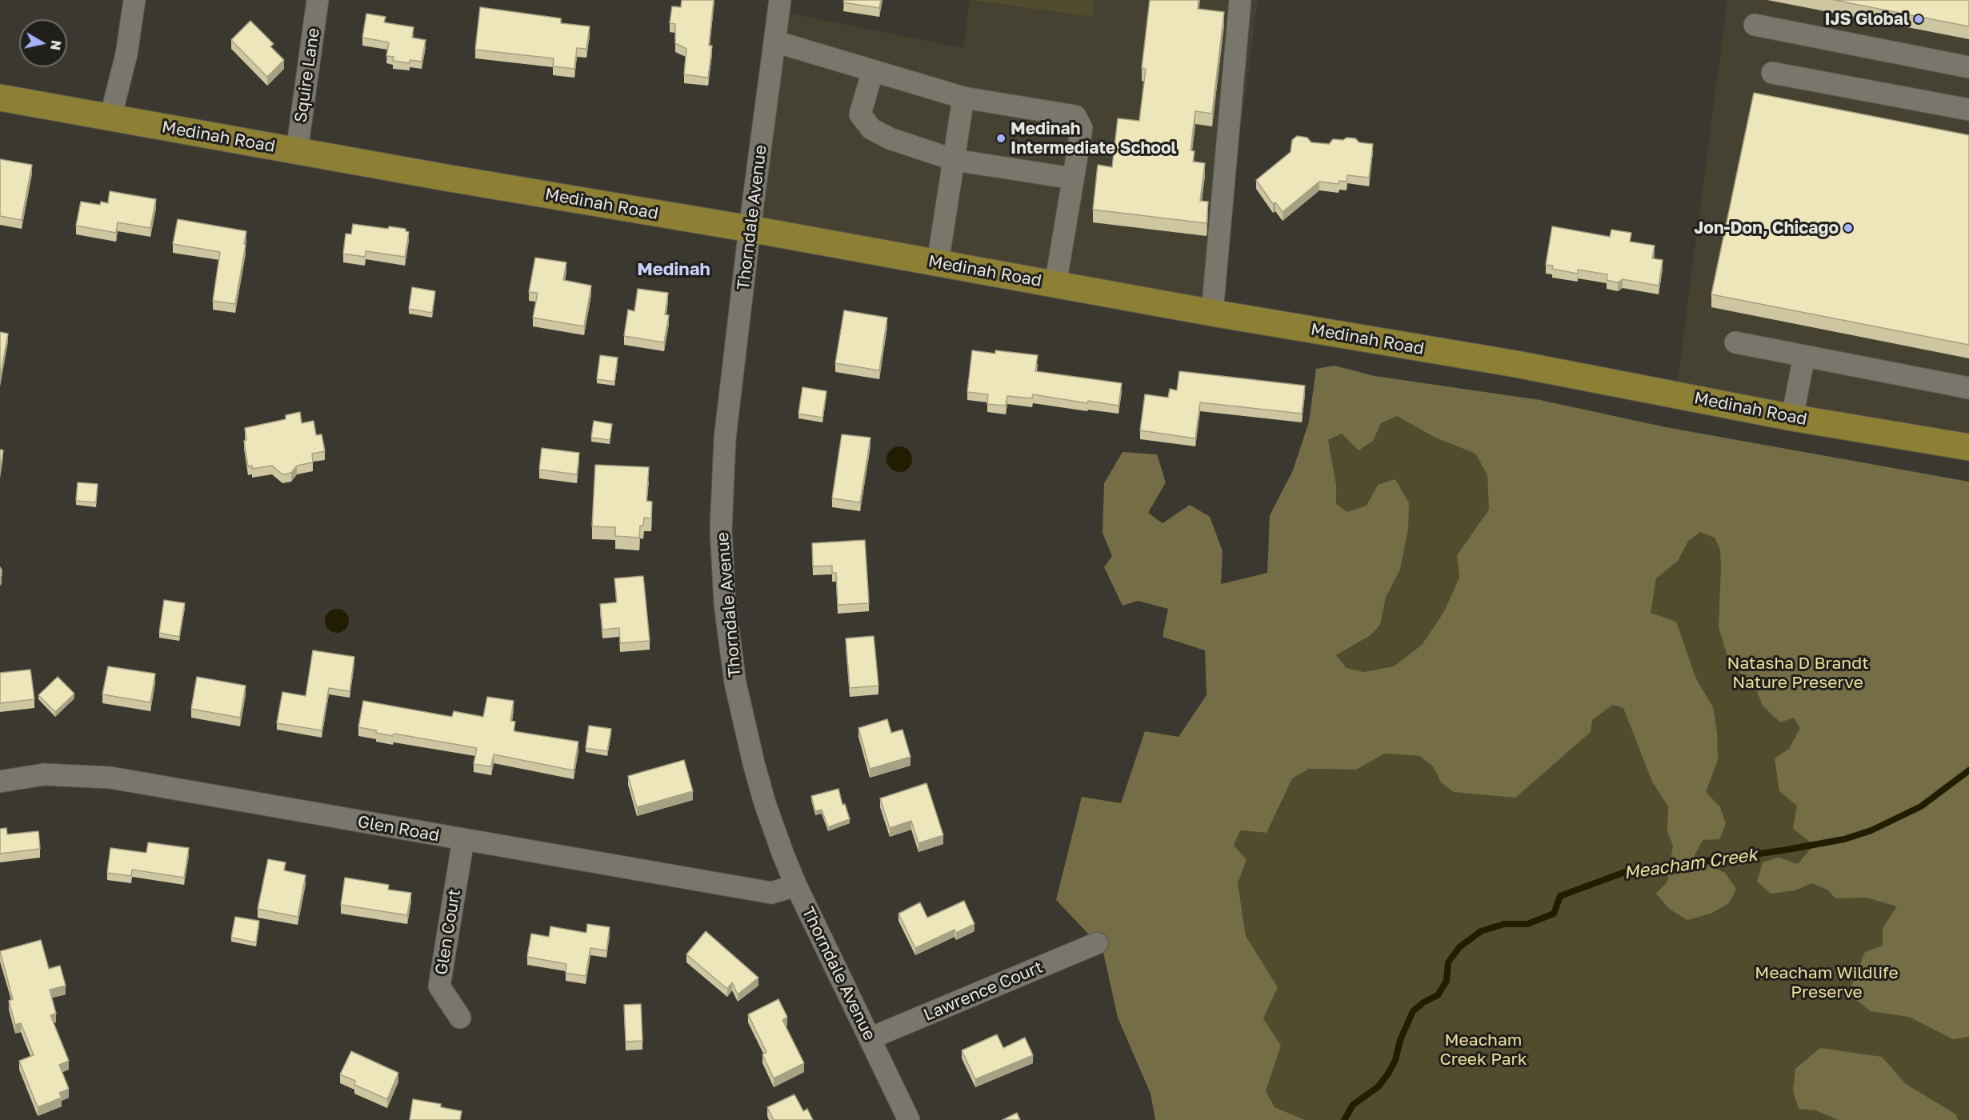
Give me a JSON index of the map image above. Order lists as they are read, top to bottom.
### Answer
{
  "streets": {
    "main road": ["Medinah Road"],
    "street": [
      "Squire Lane",
      "Thorndale Avenue",
      "Glen Road",
      "Glen Court",
      "Lawrence Court"
    ]
  },
  "crossings": [
    ["Squire Lane", "Medinah Road"],
    ["Medinah Road", "Thorndale Avenue"],
    ["Thorndale Avenue", "Glen Road"],
    ["Thorndale Avenue", "Lawrence Court"],
    ["Glen Road", "Glen Court"]
  ],
  "districts": ["Medinah"],
  "water": ["Meacham Creek"],
  "parks": ["Natasha D Brandt Nature Preserve", "Meacham Wildlife Preserve", "Meacham Creek Park"],
  "places": ["IJS Global", "Medinah Intermediate School", "Jon-Don, Chicago"],
  "north": "right"
}
